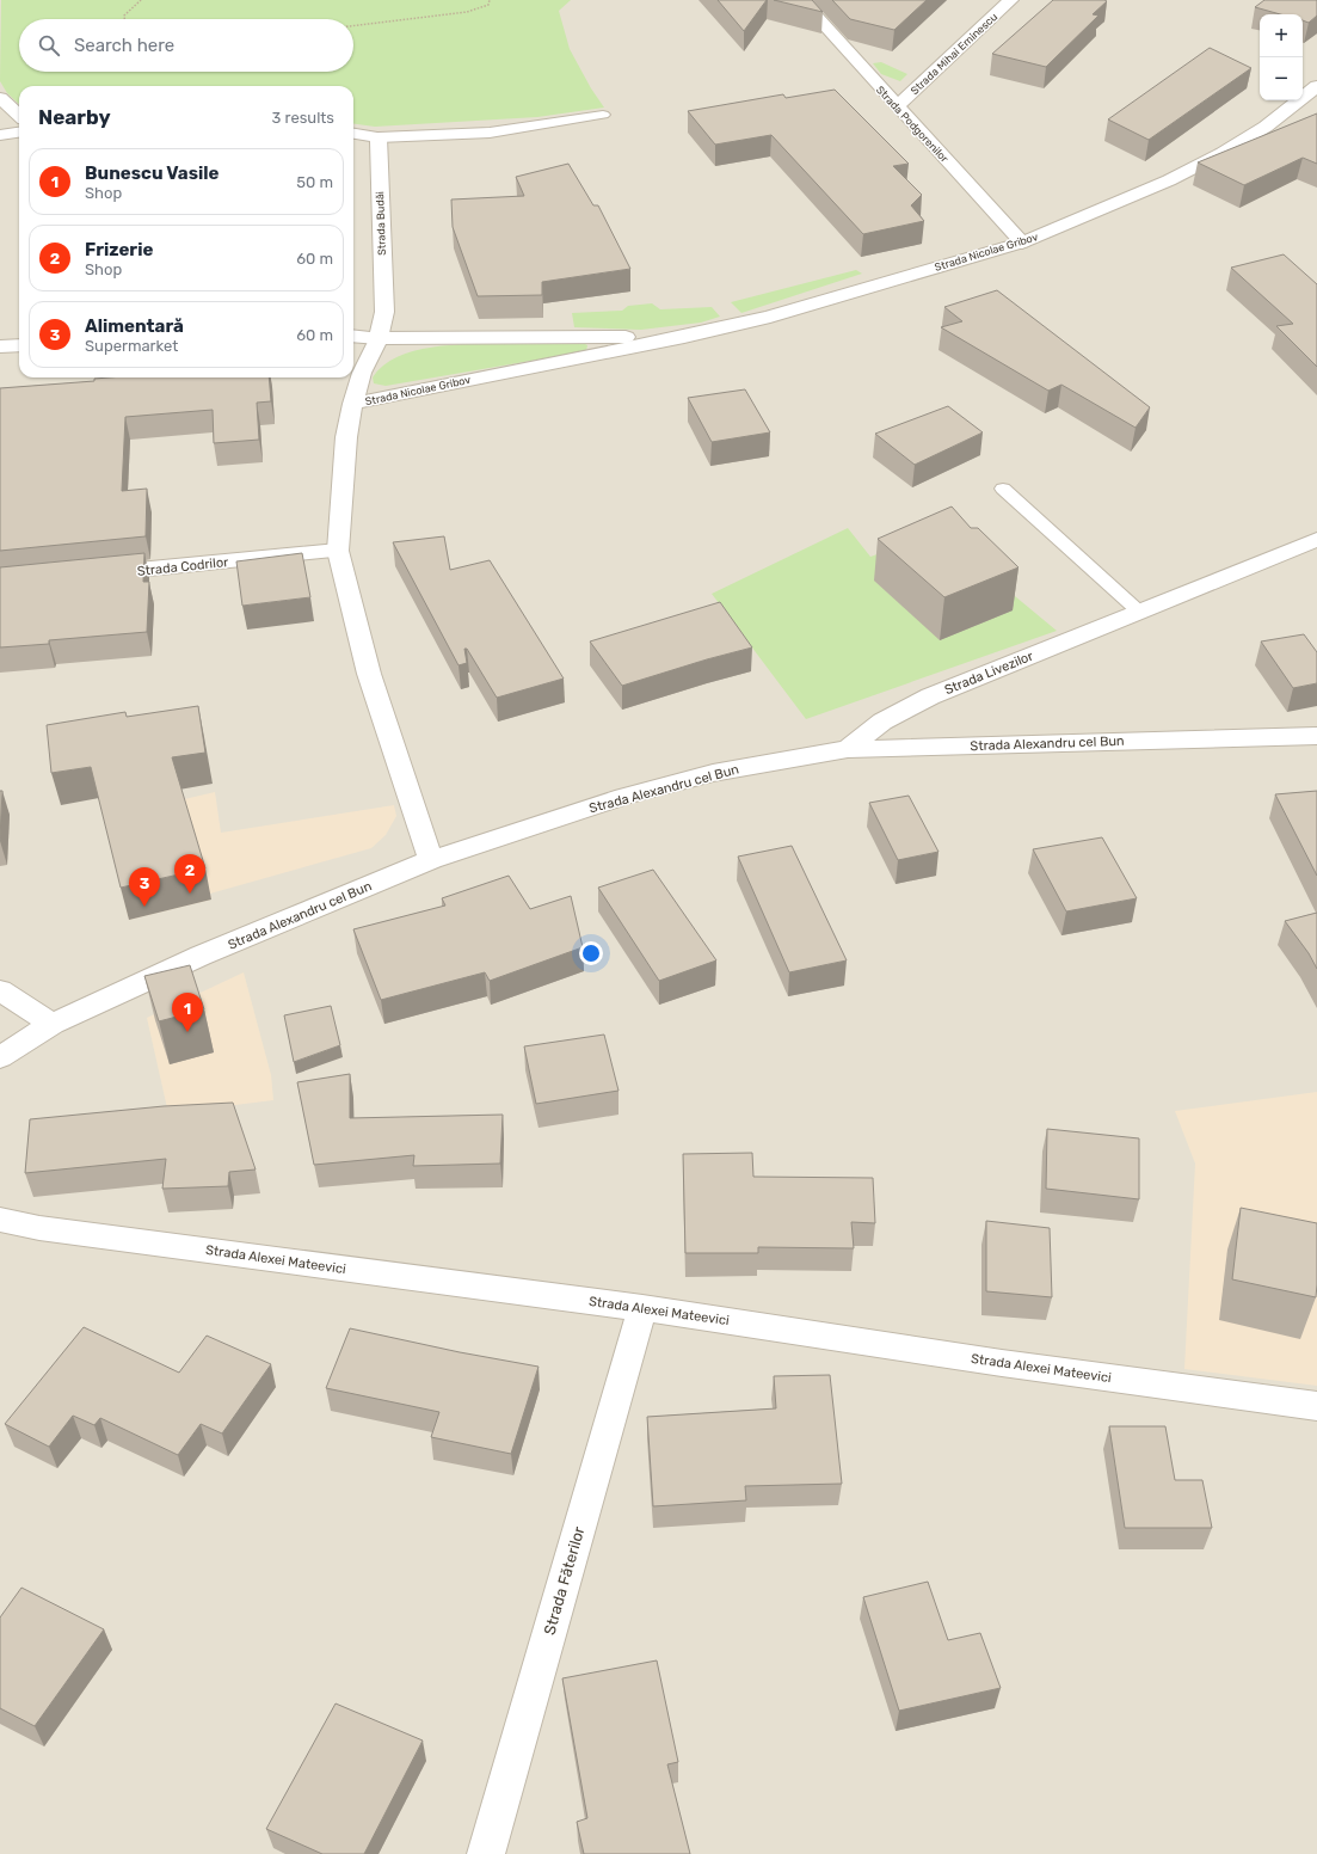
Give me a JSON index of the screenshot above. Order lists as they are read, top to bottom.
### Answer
{
  "streets": {
    "street": [
      "Strada Mihai Eminescu",
      "Strada Podgorenilor",
      "Strada Budăi",
      "Strada Nicolae Gribov",
      "Strada Codrilor",
      "Strada Livezilor",
      "Strada Alexandru cel Bun",
      "Strada Alexei Mateevici",
      "Strada Făterilor"
    ]
  },
  "crossings": [
    ["Strada Mihai Eminescu", "Strada Podgorenilor"],
    ["Strada Podgorenilor", "Strada Nicolae Gribov"],
    ["Strada Budăi", "Strada Nicolae Gribov"],
    ["Strada Livezilor", "Strada Alexandru cel Bun"],
    ["Strada Alexei Mateevici", "Strada Făterilor"]
  ],
  "page": {
    "map_buttons": ["+", "−"],
    "search": "Search here",
    "heading": ["Nearby", "3 results"],
    "list": [
      {
        "mark": "1",
        "name": "Bunescu Vasile",
        "note": "Shop",
        "value": "50 m"
      },
      {
        "mark": "2",
        "name": "Frizerie",
        "note": "Shop",
        "value": "60 m"
      },
      {
        "mark": "3",
        "name": "Alimentară",
        "note": "Supermarket",
        "value": "60 m"
      }
    ],
    "pins": ["2", "3", "1"]
  }
}
